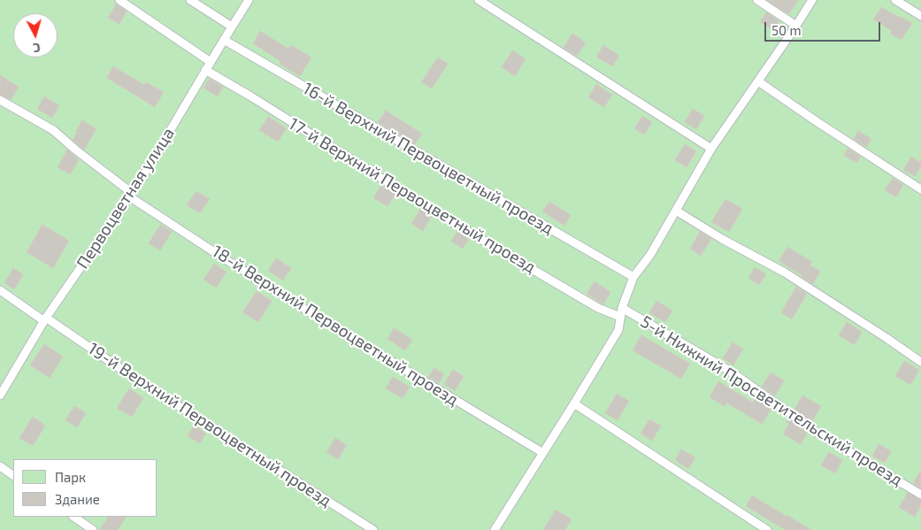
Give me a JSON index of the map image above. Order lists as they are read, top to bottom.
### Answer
{
  "streets": {
    "lane": [
      "16-й Верхний Первоцветный проезд",
      "17-й Верхний Первоцветный проезд",
      "Первоцветная улица",
      "18-й Верхний Первоцветный проезд",
      "5-й Нижний Просветительский проезд",
      "19-й Верхний Первоцветный проезд"
    ]
  },
  "crossings": [
    ["16-й Верхний Первоцветный проезд", "Первоцветная улица"],
    ["17-й Верхний Первоцветный проезд", "Первоцветная улица"],
    ["Первоцветная улица", "18-й Верхний Первоцветный проезд"],
    ["Первоцветная улица", "19-й Верхний Первоцветный проезд"]
  ],
  "legend": ["Парк", "Здание"],
  "scale_bar": "50 m",
  "north": "bottom"
}
